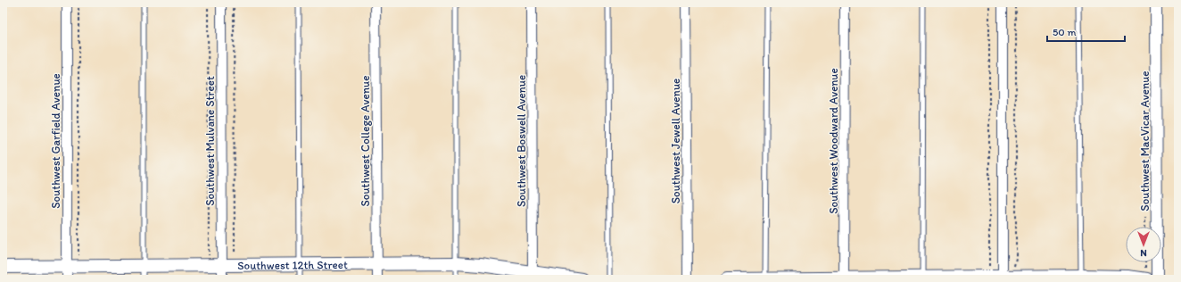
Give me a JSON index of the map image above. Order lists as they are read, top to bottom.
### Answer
{
  "streets": {
    "main road": ["Southwest 12th Street"],
    "street": [
      "Southwest Garfield Avenue",
      "Southwest Mulvane Street",
      "Southwest College Avenue",
      "Southwest Boswell Avenue",
      "Southwest Jewell Avenue",
      "Southwest Woodward Avenue",
      "Southwest MacVicar Avenue"
    ]
  },
  "crossings": [
    ["Southwest Garfield Avenue", "Southwest 12th Street"],
    ["Southwest Mulvane Street", "Southwest 12th Street"],
    ["Southwest College Avenue", "Southwest 12th Street"],
    ["Southwest Boswell Avenue", "Southwest 12th Street"]
  ],
  "scale_bar": "50 m",
  "north": "bottom"
}
